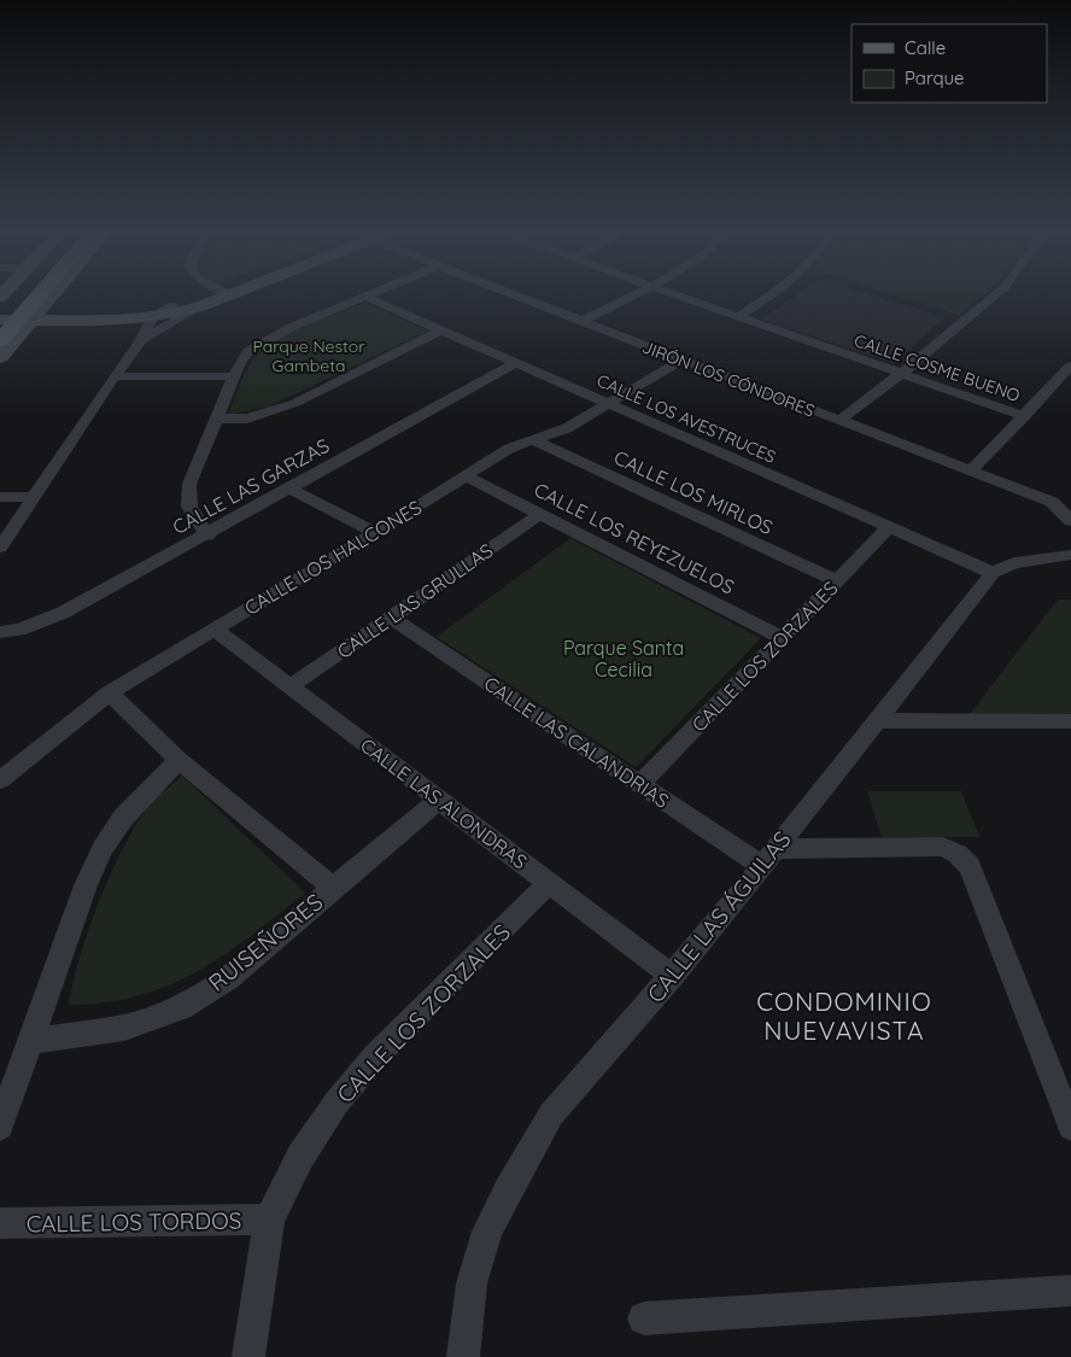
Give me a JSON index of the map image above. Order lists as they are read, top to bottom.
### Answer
{
  "streets": {
    "street": [
      "CALLE COSME BUENO",
      "JIRÓN LOS CÓNDORES",
      "CALLE LOS AVESTRUCES",
      "CALLE LAS GARZAS",
      "CALLE LOS MIRLOS",
      "CALLE LOS REYEZUELOS",
      "CALLE LOS HALCONES",
      "CALLE LAS GRULLAS",
      "CALLE LOS ZORZALES",
      "CALLE LAS CALANDRIAS",
      "CALLE LAS ALONDRAS",
      "CALLE LAS ÁGUILAS",
      "RUISEÑORES",
      "CALLE LOS TORDOS"
    ]
  },
  "crossings": [
    ["JIRÓN LOS CÓNDORES", "CALLE LOS HALCONES"],
    ["CALLE LOS AVESTRUCES", "CALLE LAS GARZAS"],
    ["CALLE LOS AVESTRUCES", "CALLE LOS HALCONES"],
    ["CALLE LOS AVESTRUCES", "CALLE LOS ZORZALES"],
    ["CALLE LOS AVESTRUCES", "CALLE LAS ÁGUILAS"],
    ["CALLE LOS MIRLOS", "CALLE LOS HALCONES"],
    ["CALLE LOS MIRLOS", "CALLE LOS ZORZALES"],
    ["CALLE LOS REYEZUELOS", "CALLE LOS HALCONES"],
    ["CALLE LOS REYEZUELOS", "CALLE LAS GRULLAS"],
    ["CALLE LOS REYEZUELOS", "CALLE LOS ZORZALES"],
    ["CALLE LOS HALCONES", "CALLE LAS ALONDRAS"],
    ["CALLE LAS GRULLAS", "CALLE LAS CALANDRIAS"],
    ["CALLE LAS GRULLAS", "CALLE LAS ALONDRAS"],
    ["CALLE LOS ZORZALES", "CALLE LAS CALANDRIAS"],
    ["CALLE LOS ZORZALES", "CALLE LAS ALONDRAS"],
    ["CALLE LOS ZORZALES", "CALLE LOS TORDOS"],
    ["CALLE LAS CALANDRIAS", "CALLE LAS ÁGUILAS"],
    ["CALLE LAS ALONDRAS", "CALLE LAS ÁGUILAS"],
    ["CALLE LAS ALONDRAS", "RUISEÑORES"]
  ],
  "districts": ["CONDOMINIO NUEVAVISTA"],
  "parks": ["Parque Nestor Gambeta", "Parque Santa Cecilia"],
  "legend": ["Calle", "Parque"]
}
